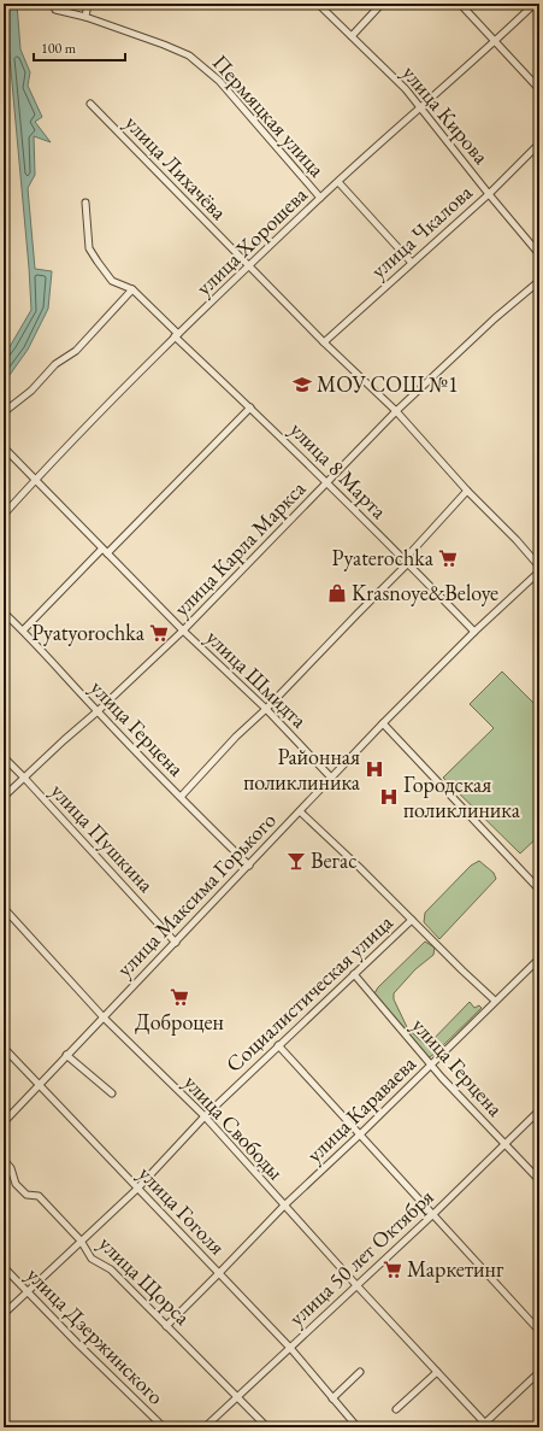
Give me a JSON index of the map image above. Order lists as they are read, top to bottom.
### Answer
{
  "streets": {
    "street": [
      "улица Кирова",
      "Пермяцкая улица",
      "улица Лихачёва",
      "улица Чкалова",
      "улица Хорошева",
      "улица 8 Марта",
      "улица Карла Маркса",
      "улица Шмидта",
      "улица Герцена",
      "улица Пушкина",
      "улица Максима Горького",
      "Социалистическая улица",
      "улица Караваева",
      "улица Свободы",
      "улица Гоголя",
      "улица 50 лет Октября",
      "улица Щорса",
      "улица Дзержинского"
    ]
  },
  "crossings": [
    ["улица Кирова", "улица Чкалова"],
    ["улица Кирова", "улица Хорошева"],
    ["Пермяцкая улица", "улица Чкалова"],
    ["Пермяцкая улица", "улица Хорошева"],
    ["улица Лихачёва", "улица Чкалова"],
    ["улица Лихачёва", "улица Хорошева"],
    ["улица Лихачёва", "улица Карла Маркса"],
    ["улица Хорошева", "улица 8 Марта"],
    ["улица Хорошева", "улица Шмидта"],
    ["улица 8 Марта", "улица Карла Маркса"],
    ["улица 8 Марта", "улица Максима Горького"],
    ["улица Карла Маркса", "улица Шмидта"],
    ["улица Карла Маркса", "улица Герцена"],
    ["улица Карла Маркса", "улица Пушкина"],
    ["улица Шмидта", "улица Максима Горького"],
    ["улица Герцена", "улица Максима Горького"],
    ["улица Герцена", "Социалистическая улица"],
    ["улица Герцена", "улица Караваева"],
    ["улица Герцена", "улица 50 лет Октября"],
    ["улица Пушкина", "улица Максима Горького"],
    ["улица Максима Горького", "улица Свободы"],
    ["улица Максима Горького", "улица Гоголя"],
    ["Социалистическая улица", "улица Свободы"],
    ["Социалистическая улица", "улица Гоголя"],
    ["Социалистическая улица", "улица Щорса"],
    ["Социалистическая улица", "улица Дзержинского"],
    ["улица Караваева", "улица Свободы"],
    ["улица Караваева", "улица Гоголя"],
    ["улица Караваева", "улица Щорса"],
    ["улица Свободы", "улица 50 лет Октября"],
    ["улица Гоголя", "улица 50 лет Октября"],
    ["улица 50 лет Октября", "улица Щорса"]
  ],
  "places": {
    "school or university": ["МОУ СОШ №1"],
    "supermarket": [
      "Pyaterochka",
      "Pyatyorochka",
      "Доброцен",
      "Маркетинг"
    ],
    "shop": ["Krasnoye&Beloye"],
    "hospital": ["Районная поликлиника", "Городская поликлиника"],
    "bar": ["Вегас"]
  },
  "scale_bar": "100 m"
}
